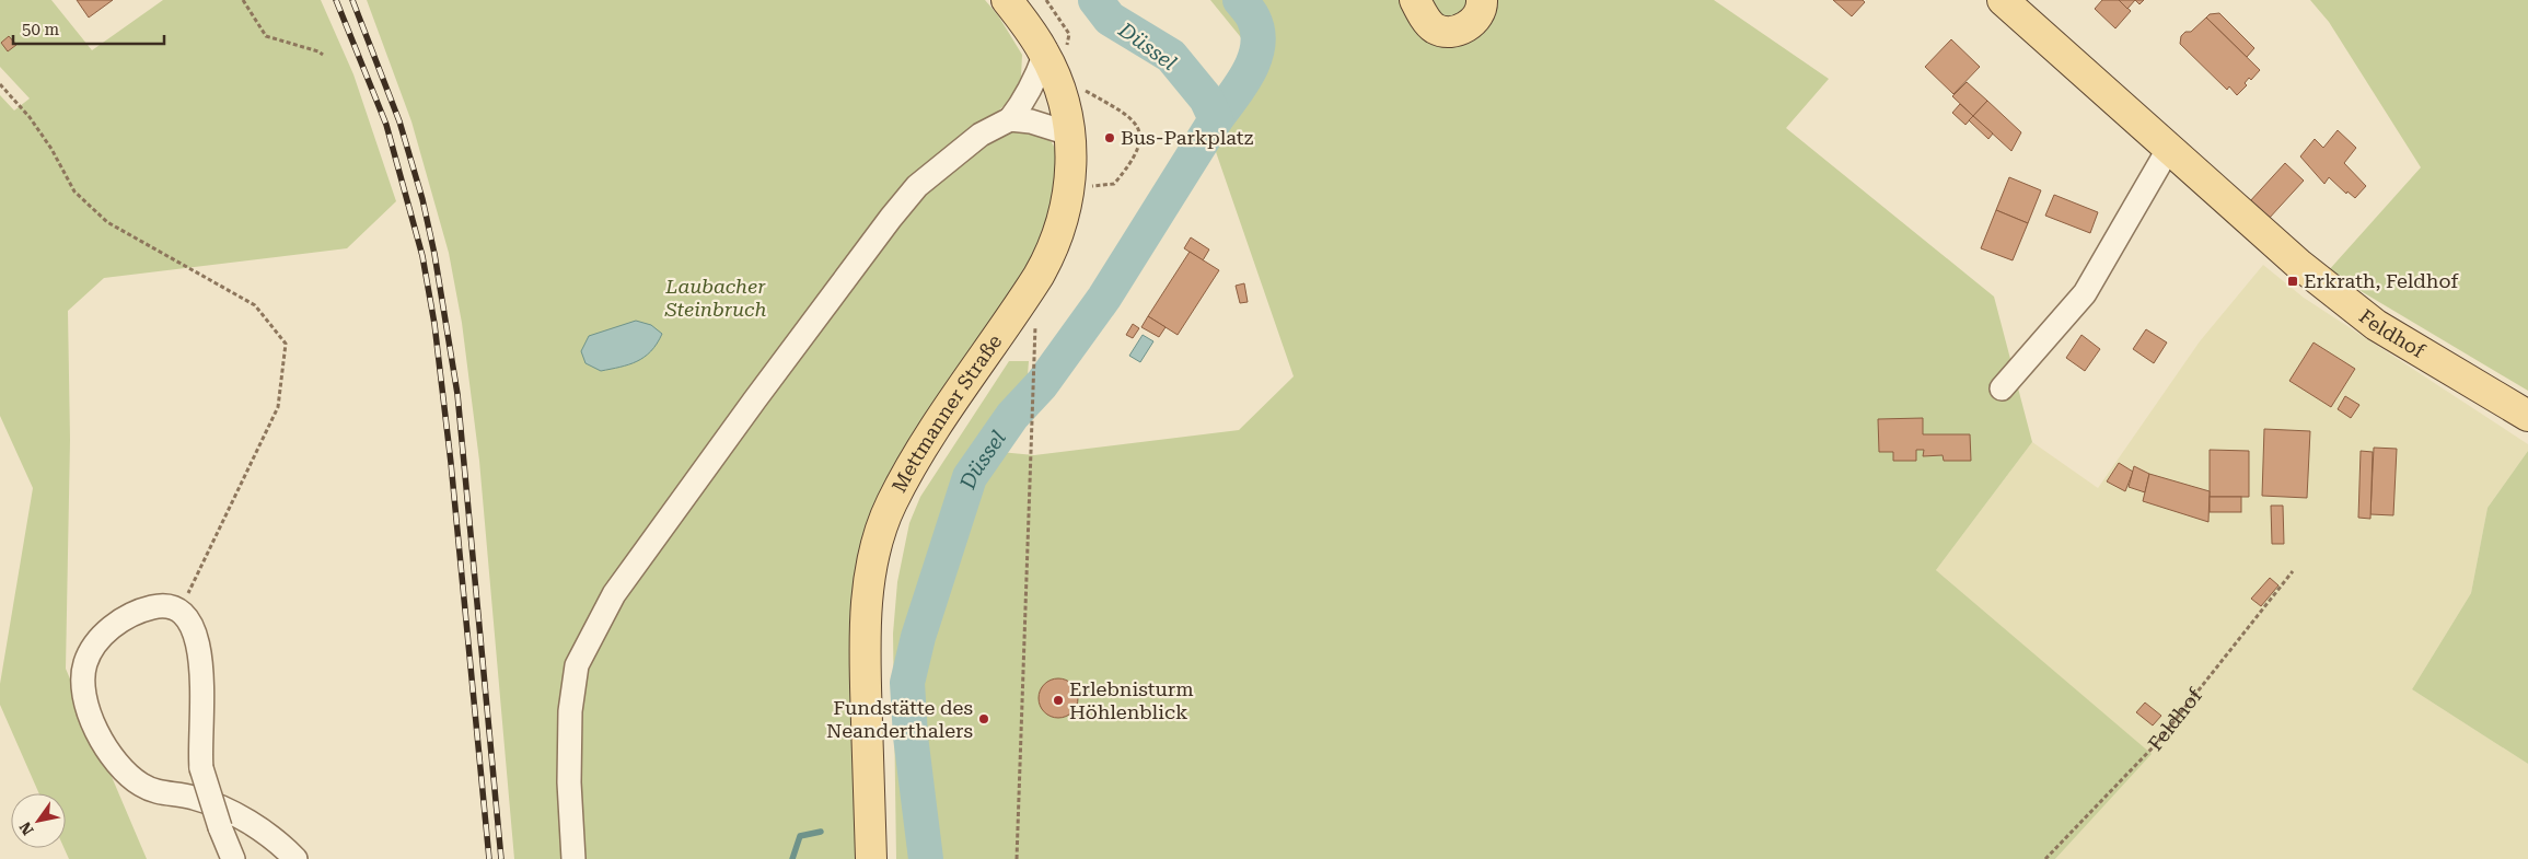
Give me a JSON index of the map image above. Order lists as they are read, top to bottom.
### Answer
{
  "streets": {
    "main road": ["Feldhof", "Mettmanner Straße"]
  },
  "water": ["Düssel"],
  "parks": ["Laubacher Steinbruch"],
  "places": {
    "other": ["Bus-Parkplatz", "Erlebnisturm Höhlenblick", "Fundstätte des Neanderthalers"],
    "transit": ["Erkrath, Feldhof"]
  },
  "scale_bar": "50 m",
  "north": "bottom left"
}
